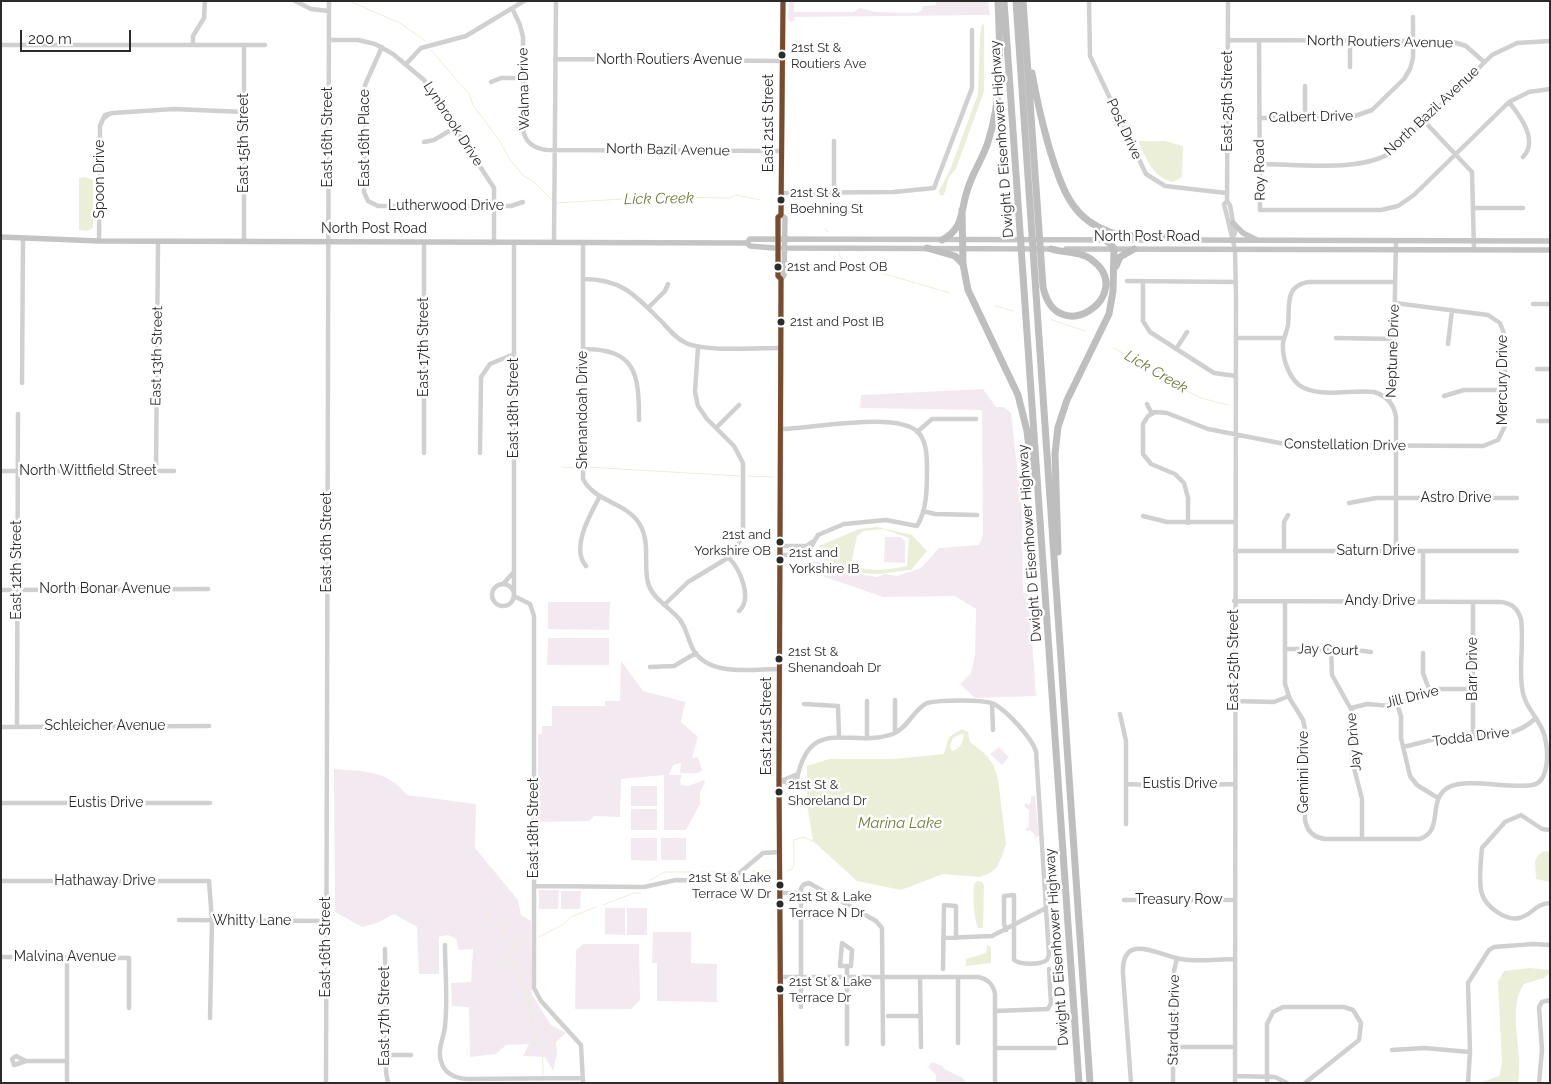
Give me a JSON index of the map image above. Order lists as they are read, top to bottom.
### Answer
{
  "streets": {
    "highway": ["Dwight D Eisenhower Highway"],
    "main road": ["East 21st Street", "North Post Road"],
    "street": [
      "North Routiers Avenue",
      "Walma Drive",
      "East 25th Street",
      "North Bazil Avenue",
      "Calbert Drive",
      "Lynbrook Drive",
      "Post Drive",
      "East 16th Street",
      "East 16th Place",
      "East 15th Street",
      "Roy Road",
      "Spoon Drive",
      "Lutherwood Drive",
      "East 17th Street",
      "Neptune Drive",
      "East 13th Street",
      "Mercury Drive",
      "East 18th Street",
      "Shenandoah Drive",
      "Constellation Drive",
      "North Wittfield Street",
      "Astro Drive",
      "Saturn Drive",
      "East 12th Street",
      "North Bonar Avenue",
      "Andy Drive",
      "Jay Court",
      "Barr Drive",
      "Jill Drive",
      "Schleicher Avenue",
      "Todda Drive",
      "Jay Drive",
      "Gemini Drive",
      "Eustis Drive",
      "Hathaway Drive",
      "Treasury Row",
      "Whitty Lane",
      "Malvina Avenue",
      "Stardust Drive"
    ]
  },
  "crossings": [
    ["North Routiers Avenue", "East 25th Street"],
    ["North Routiers Avenue", "North Bazil Avenue"],
    ["North Routiers Avenue", "Calbert Drive"],
    ["North Routiers Avenue", "East 21st Street"],
    ["North Routiers Avenue", "Roy Road"],
    ["Walma Drive", "North Bazil Avenue"],
    ["East 25th Street", "Post Drive"],
    ["East 25th Street", "North Post Road"],
    ["East 25th Street", "Constellation Drive"],
    ["East 25th Street", "Saturn Drive"],
    ["East 25th Street", "Andy Drive"],
    ["East 25th Street", "Eustis Drive"],
    ["East 25th Street", "Treasury Row"],
    ["North Bazil Avenue", "East 21st Street"],
    ["North Bazil Avenue", "Roy Road"],
    ["Calbert Drive", "Roy Road"],
    ["East 21st Street", "North Post Road"],
    ["East 21st Street", "Shenandoah Drive"],
    ["Lynbrook Drive", "East 16th Street"],
    ["Lynbrook Drive", "East 16th Place"],
    ["Lynbrook Drive", "Lutherwood Drive"],
    ["Lynbrook Drive", "North Post Road"],
    ["East 16th Street", "North Post Road"],
    ["East 16th Street", "Whitty Lane"],
    ["East 16th Place", "Lutherwood Drive"],
    ["East 15th Street", "Spoon Drive"],
    ["East 15th Street", "North Post Road"],
    ["Spoon Drive", "North Post Road"],
    ["North Post Road", "East 17th Street"],
    ["North Post Road", "Neptune Drive"],
    ["North Post Road", "East 13th Street"],
    ["North Post Road", "East 18th Street"],
    ["North Post Road", "Shenandoah Drive"],
    ["Neptune Drive", "Constellation Drive"],
    ["Neptune Drive", "Astro Drive"],
    ["Neptune Drive", "Saturn Drive"],
    ["East 13th Street", "North Wittfield Street"],
    ["Mercury Drive", "Constellation Drive"],
    ["North Wittfield Street", "East 12th Street"],
    ["East 12th Street", "North Bonar Avenue"],
    ["East 12th Street", "Schleicher Avenue"],
    ["Andy Drive", "Barr Drive"],
    ["Andy Drive", "Todda Drive"],
    ["Andy Drive", "Gemini Drive"],
    ["Jay Court", "Jay Drive"],
    ["Jay Court", "Gemini Drive"],
    ["Barr Drive", "Jill Drive"],
    ["Barr Drive", "Todda Drive"],
    ["Jill Drive", "Jay Drive"],
    ["Jay Drive", "Gemini Drive"],
    ["Hathaway Drive", "Whitty Lane"]
  ],
  "water": ["Lick Creek", "Marina Lake"],
  "places": [
    "21st St & Routiers Ave",
    "21st St & Boehning St",
    "21st and Post OB",
    "21st and Post IB",
    "21st and Yorkshire OB",
    "21st and Yorkshire IB",
    "21st St & Shenandoah Dr",
    "21st St & Shoreland Dr",
    "21st St & Lake Terrace W Dr",
    "21st St & Lake Terrace N Dr",
    "21st St & Lake Terrace Dr"
  ],
  "scale_bar": "200 m"
}
